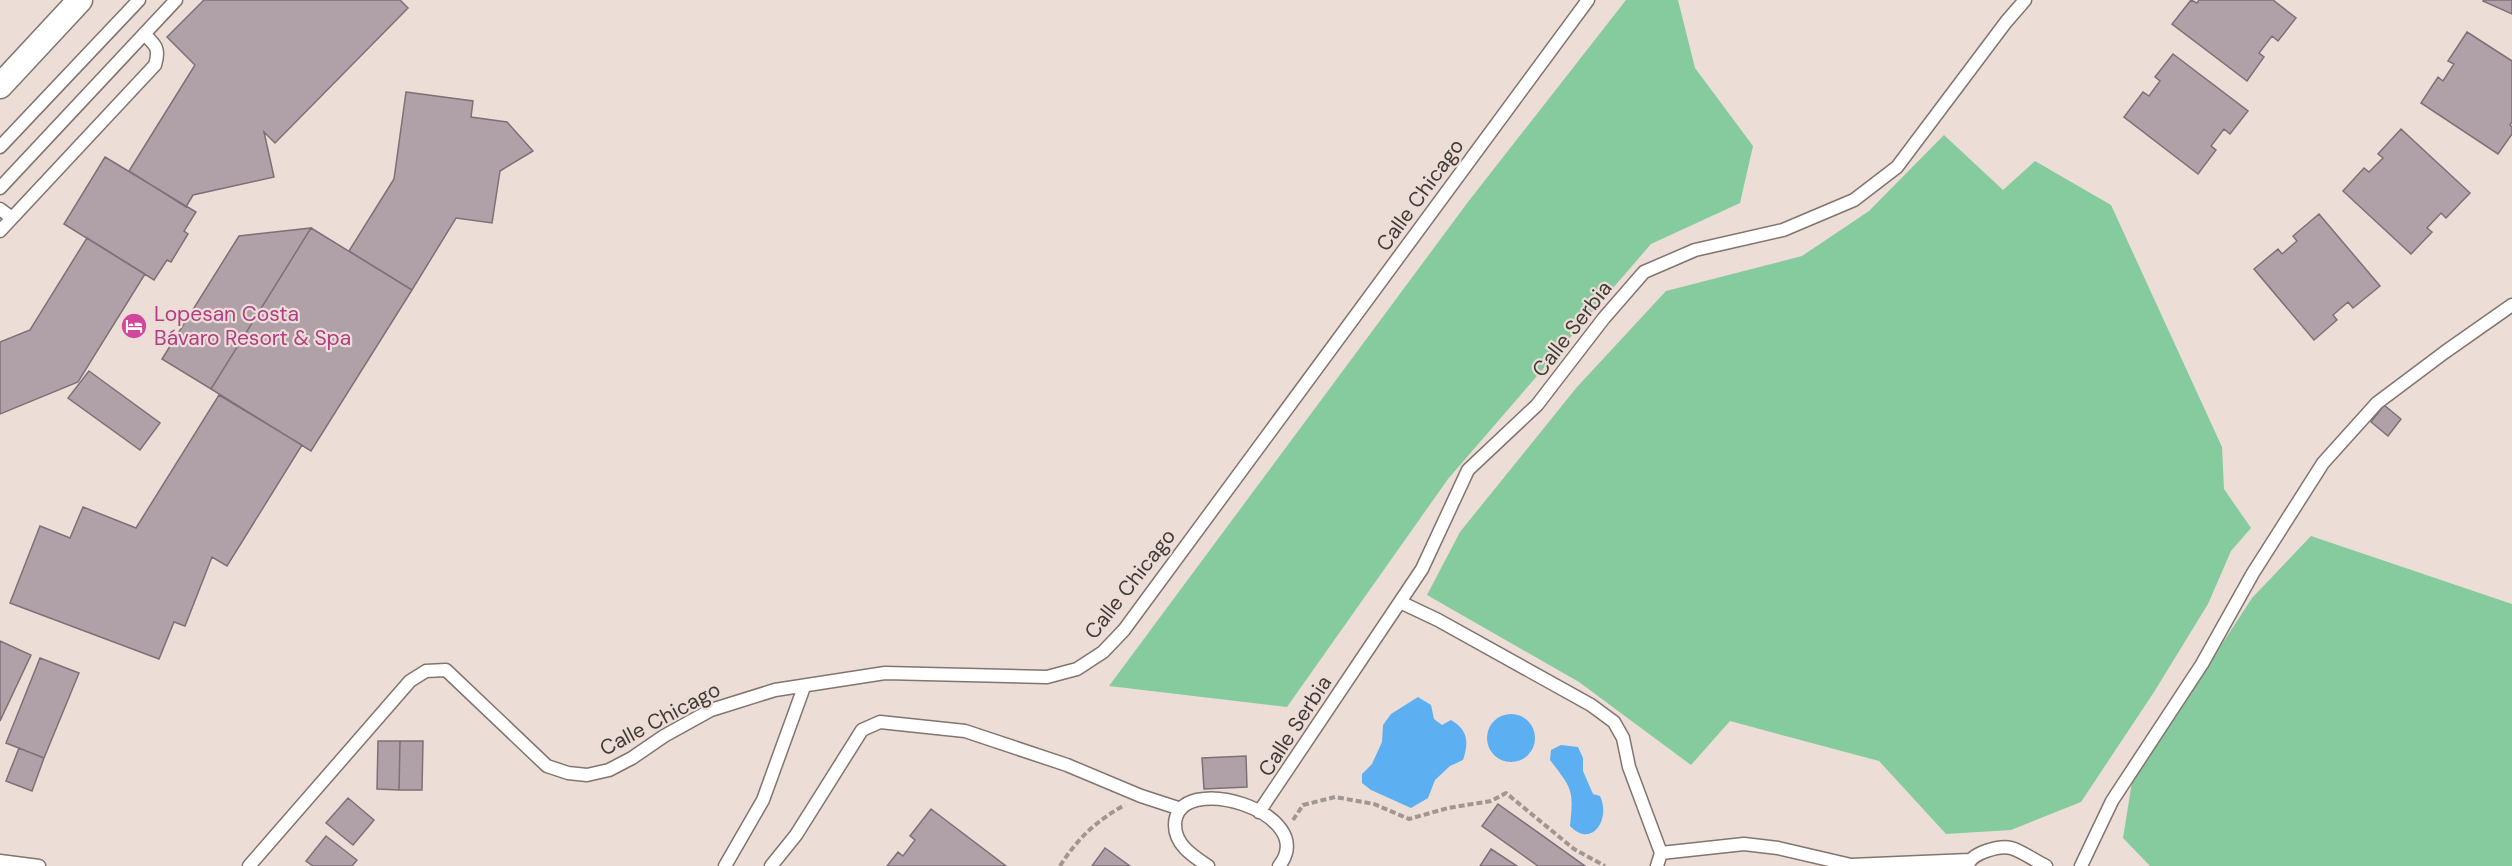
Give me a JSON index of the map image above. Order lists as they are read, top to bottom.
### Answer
{
  "streets": {
    "lane": ["Calle Chicago", "Calle Serbia"]
  },
  "places": {
    "hotel": ["Lopesan Costa Bávaro Resort & Spa"]
  }
}
